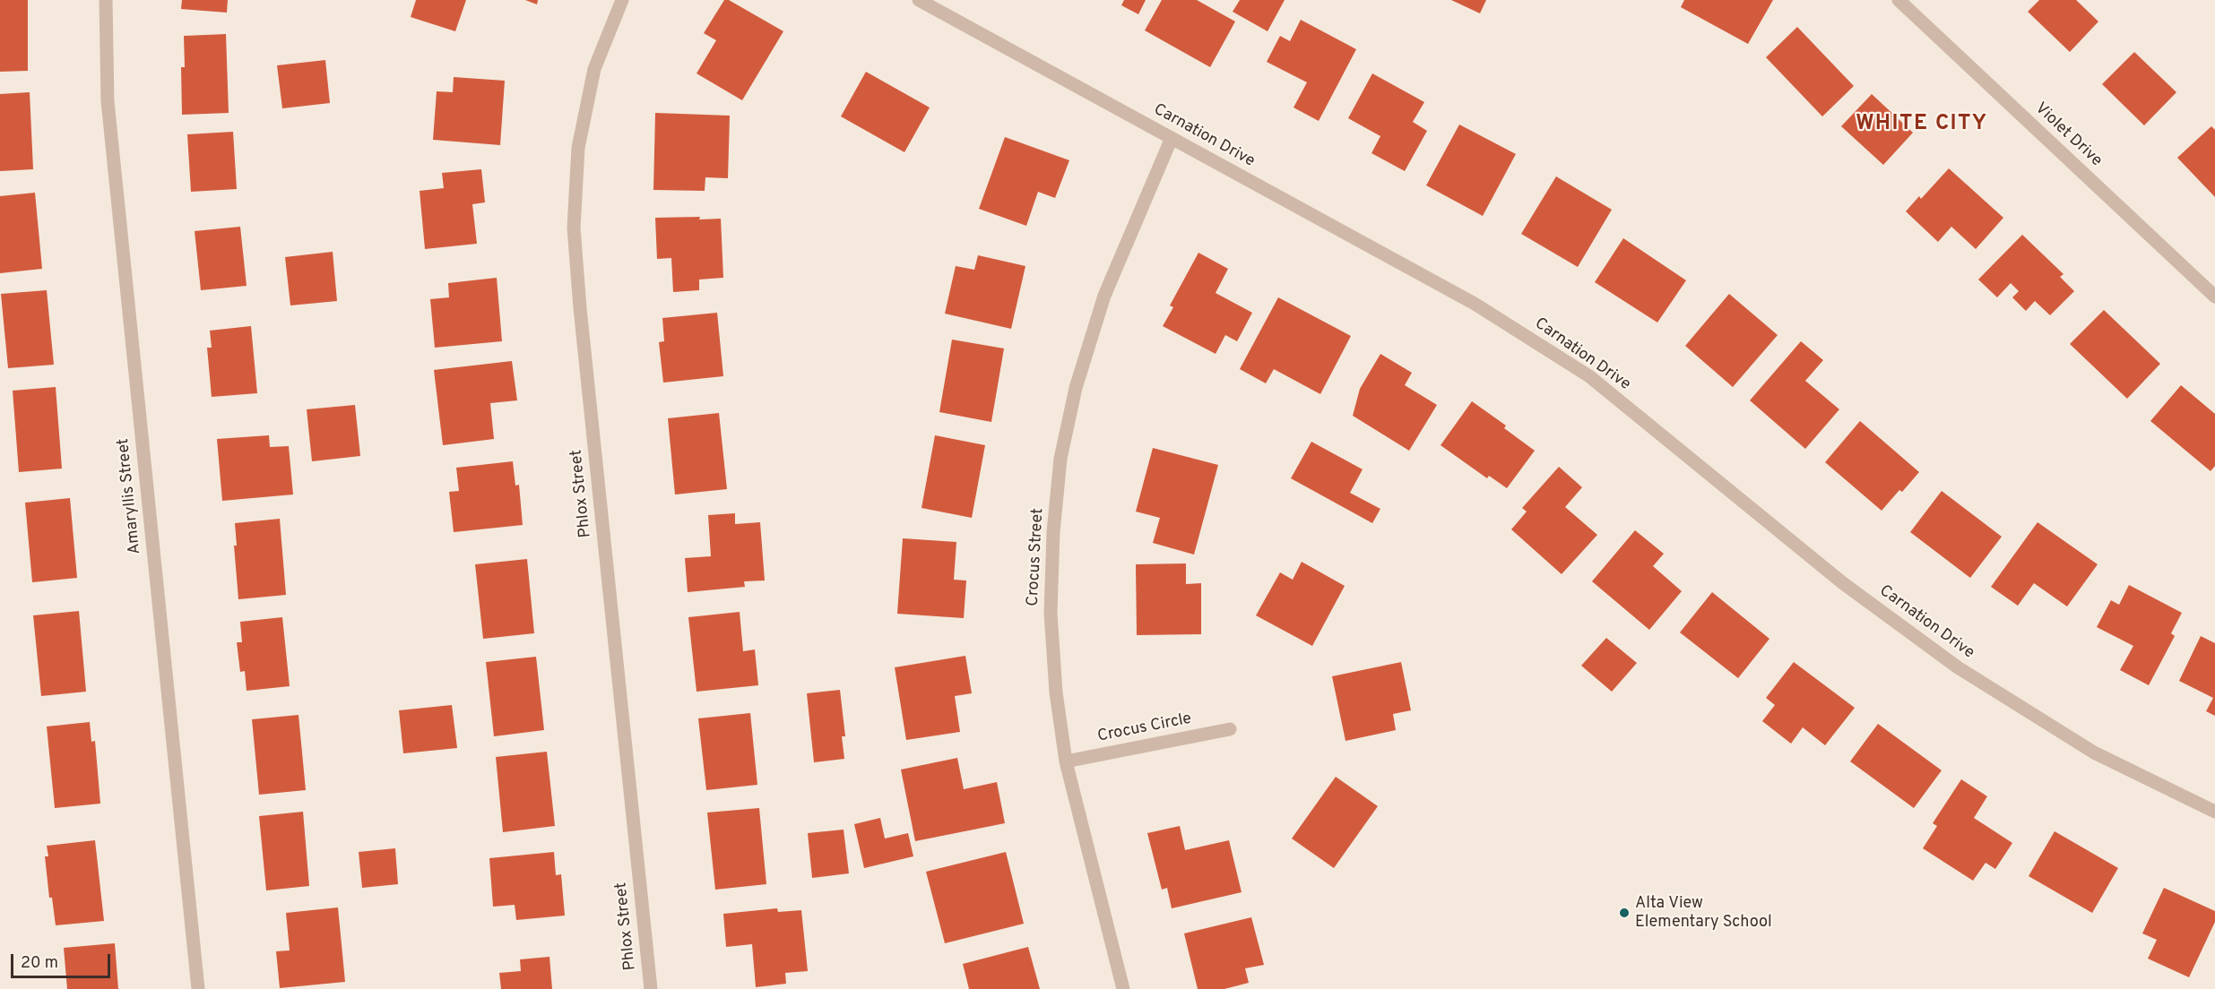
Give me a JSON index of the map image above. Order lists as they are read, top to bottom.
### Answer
{
  "streets": {
    "street": [
      "Violet Drive",
      "Carnation Drive",
      "Phlox Street",
      "Amaryllis Street",
      "Crocus Street",
      "Crocus Circle"
    ]
  },
  "crossings": [
    ["Carnation Drive", "Crocus Street"],
    ["Crocus Street", "Crocus Circle"]
  ],
  "districts": ["WHITE CITY"],
  "places": ["Alta View Elementary School"],
  "scale_bar": "20 m"
}
